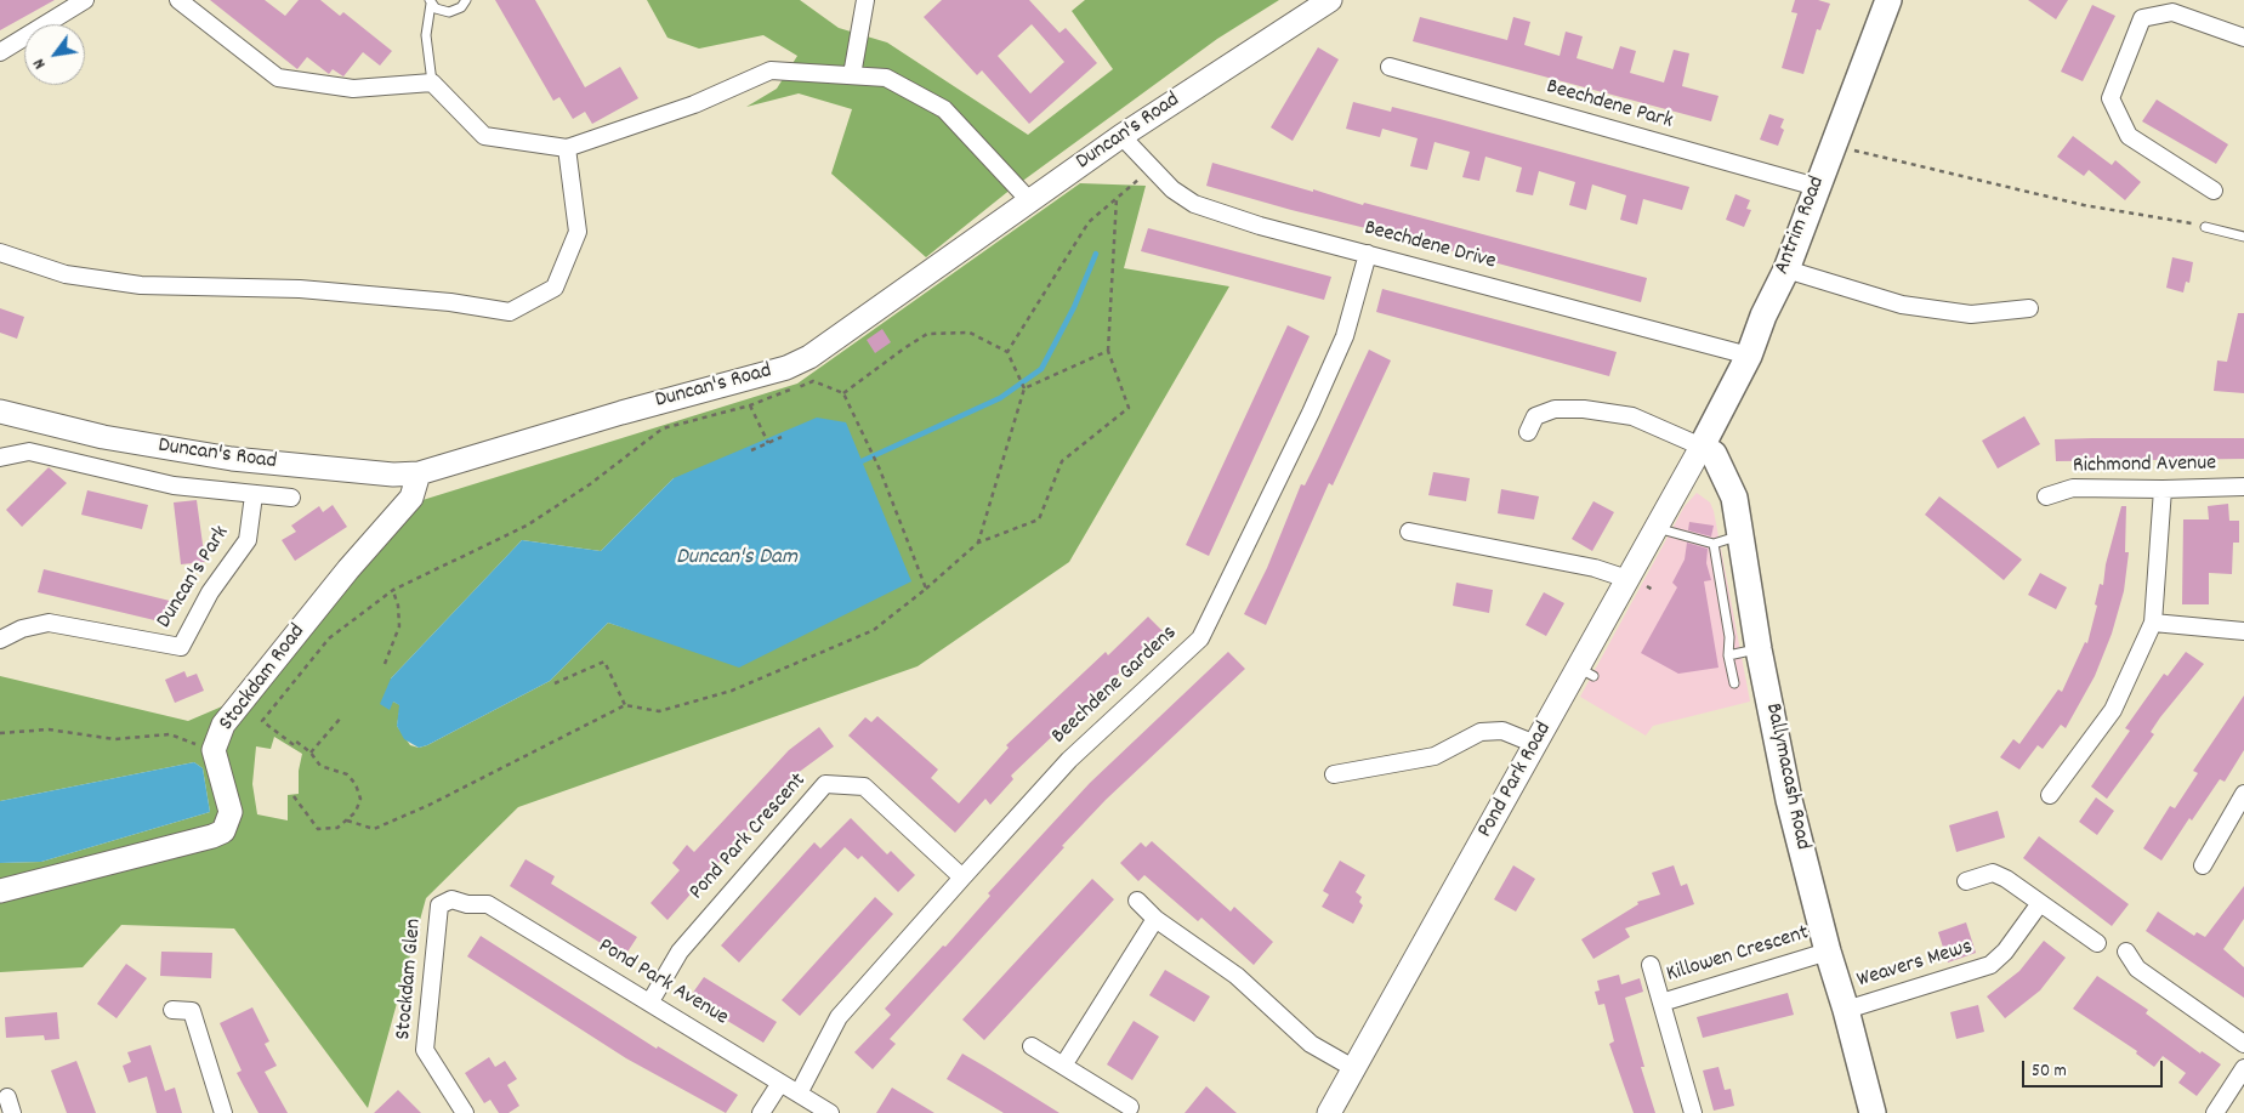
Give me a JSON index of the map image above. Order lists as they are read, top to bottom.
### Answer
{
  "streets": {
    "main road": ["Antrim Road", "Ballymacash Road"],
    "street": [
      "Beechdene Park",
      "Duncan's Road",
      "Beechdene Drive",
      "Richmond Avenue",
      "Duncan's Park",
      "Stockdam Road",
      "Beechdene Gardens",
      "Pond Park Road",
      "Pond Park Crescent",
      "Killowen Crescent",
      "Weavers Mews",
      "Stockdam Glen",
      "Pond Park Avenue"
    ]
  },
  "crossings": [
    ["Beechdene Park", "Antrim Road"],
    ["Duncan's Road", "Beechdene Drive"],
    ["Duncan's Road", "Stockdam Road"],
    ["Antrim Road", "Beechdene Drive"],
    ["Antrim Road", "Ballymacash Road"],
    ["Antrim Road", "Pond Park Road"],
    ["Beechdene Drive", "Beechdene Gardens"],
    ["Beechdene Gardens", "Pond Park Crescent"],
    ["Beechdene Gardens", "Pond Park Avenue"],
    ["Ballymacash Road", "Pond Park Road"],
    ["Ballymacash Road", "Killowen Crescent"],
    ["Ballymacash Road", "Weavers Mews"],
    ["Pond Park Crescent", "Pond Park Avenue"],
    ["Stockdam Glen", "Pond Park Avenue"]
  ],
  "water": ["Duncan's Dam"],
  "scale_bar": "50 m",
  "north": "bottom left"
}
